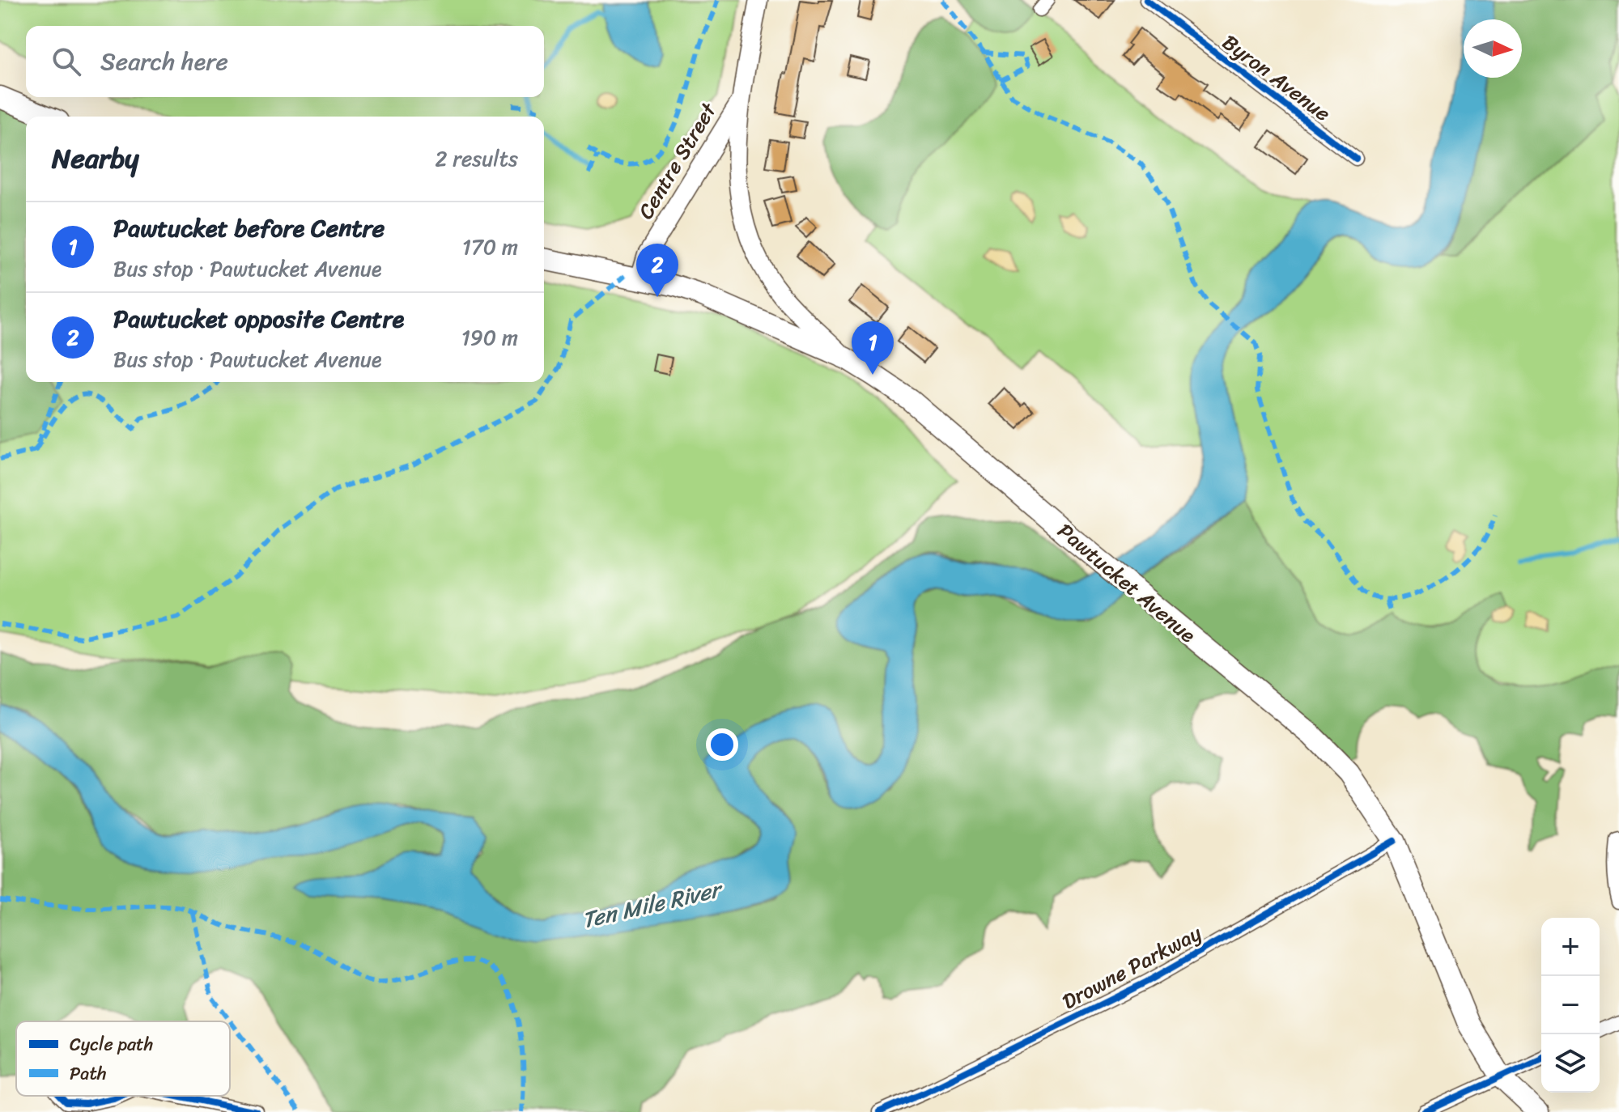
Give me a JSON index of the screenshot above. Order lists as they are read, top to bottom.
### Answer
{
  "streets": {
    "main road": ["Centre Street", "Pawtucket Avenue"],
    "street": ["Byron Avenue", "Drowne Parkway"]
  },
  "crossings": [
    ["Centre Street", "Pawtucket Avenue"],
    ["Pawtucket Avenue", "Drowne Parkway"]
  ],
  "water": ["Ten Mile River"],
  "legend": ["Cycle path", "Path"],
  "north": "right",
  "page": {
    "search": "Search here",
    "heading": ["Nearby", "2 results"],
    "list": [
      {
        "mark": "1",
        "name": "Pawtucket before Centre",
        "note": "Bus stop · Pawtucket Avenue",
        "value": "170 m"
      },
      {
        "mark": "2",
        "name": "Pawtucket opposite Centre",
        "note": "Bus stop · Pawtucket Avenue",
        "value": "190 m"
      }
    ],
    "pins": ["2", "1"],
    "map_buttons": ["+", "−"]
  }
}
